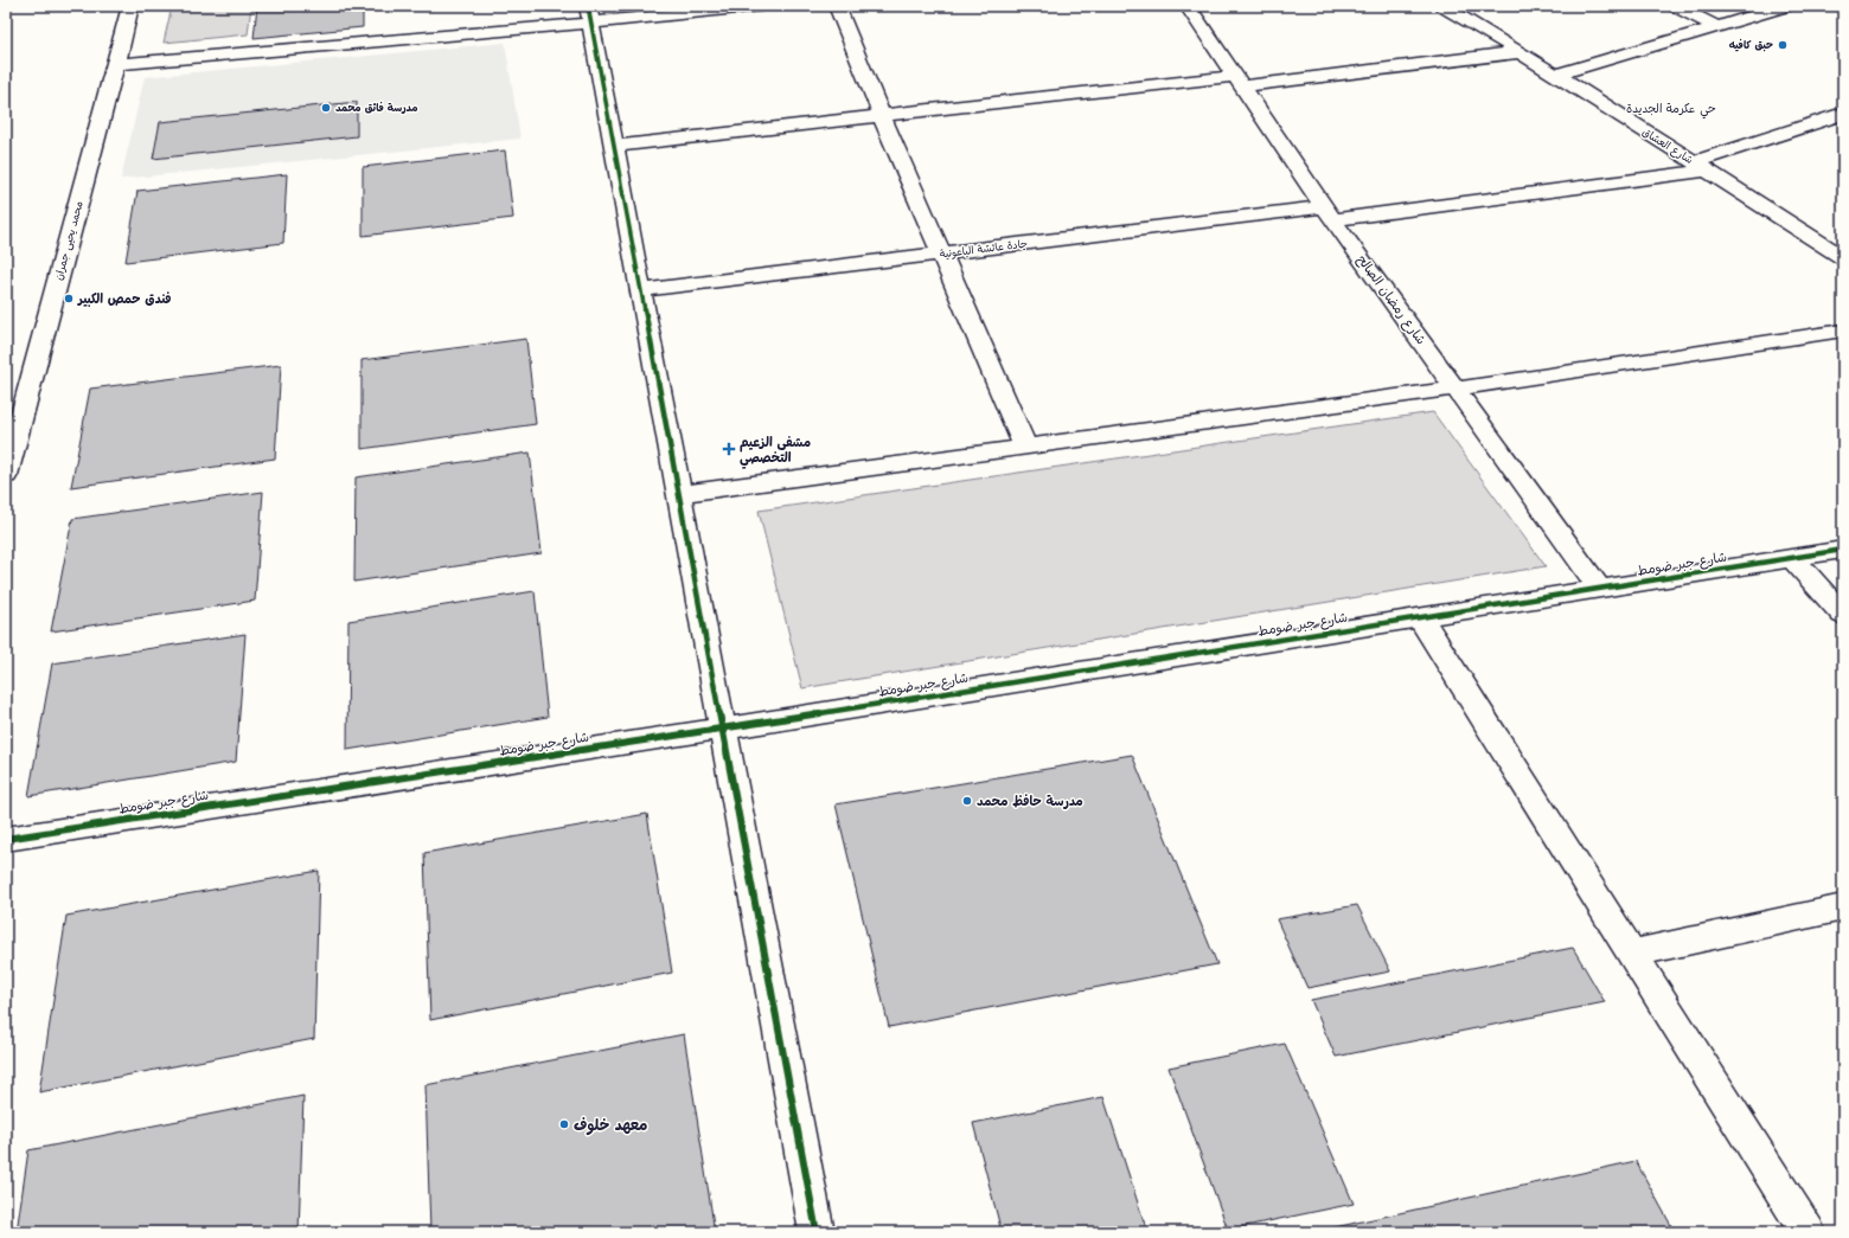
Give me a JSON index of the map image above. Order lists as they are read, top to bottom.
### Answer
{
  "streets": {
    "street": [
      "شارع العشاق",
      "محمد يحيى جمران",
      "جادة عائشة الباعونية",
      "شارع رمضان الصالح",
      "شارع جبر ضومط"
    ]
  },
  "crossings": [
    ["شارع العشاق", "جادة عائشة الباعونية"],
    ["جادة عائشة الباعونية", "شارع رمضان الصالح"],
    ["شارع رمضان الصالح", "شارع جبر ضومط"]
  ],
  "districts": ["حي عكرمة الجديدة"],
  "places": {
    "other": [
      "حبق كافيه",
      "مدرسة فائق محمد",
      "فندق حمص الكبير",
      "مدرسة حافظ محمد",
      "معهد خلوف"
    ],
    "health": ["مشفى الزعيم التخصصي"]
  }
}
